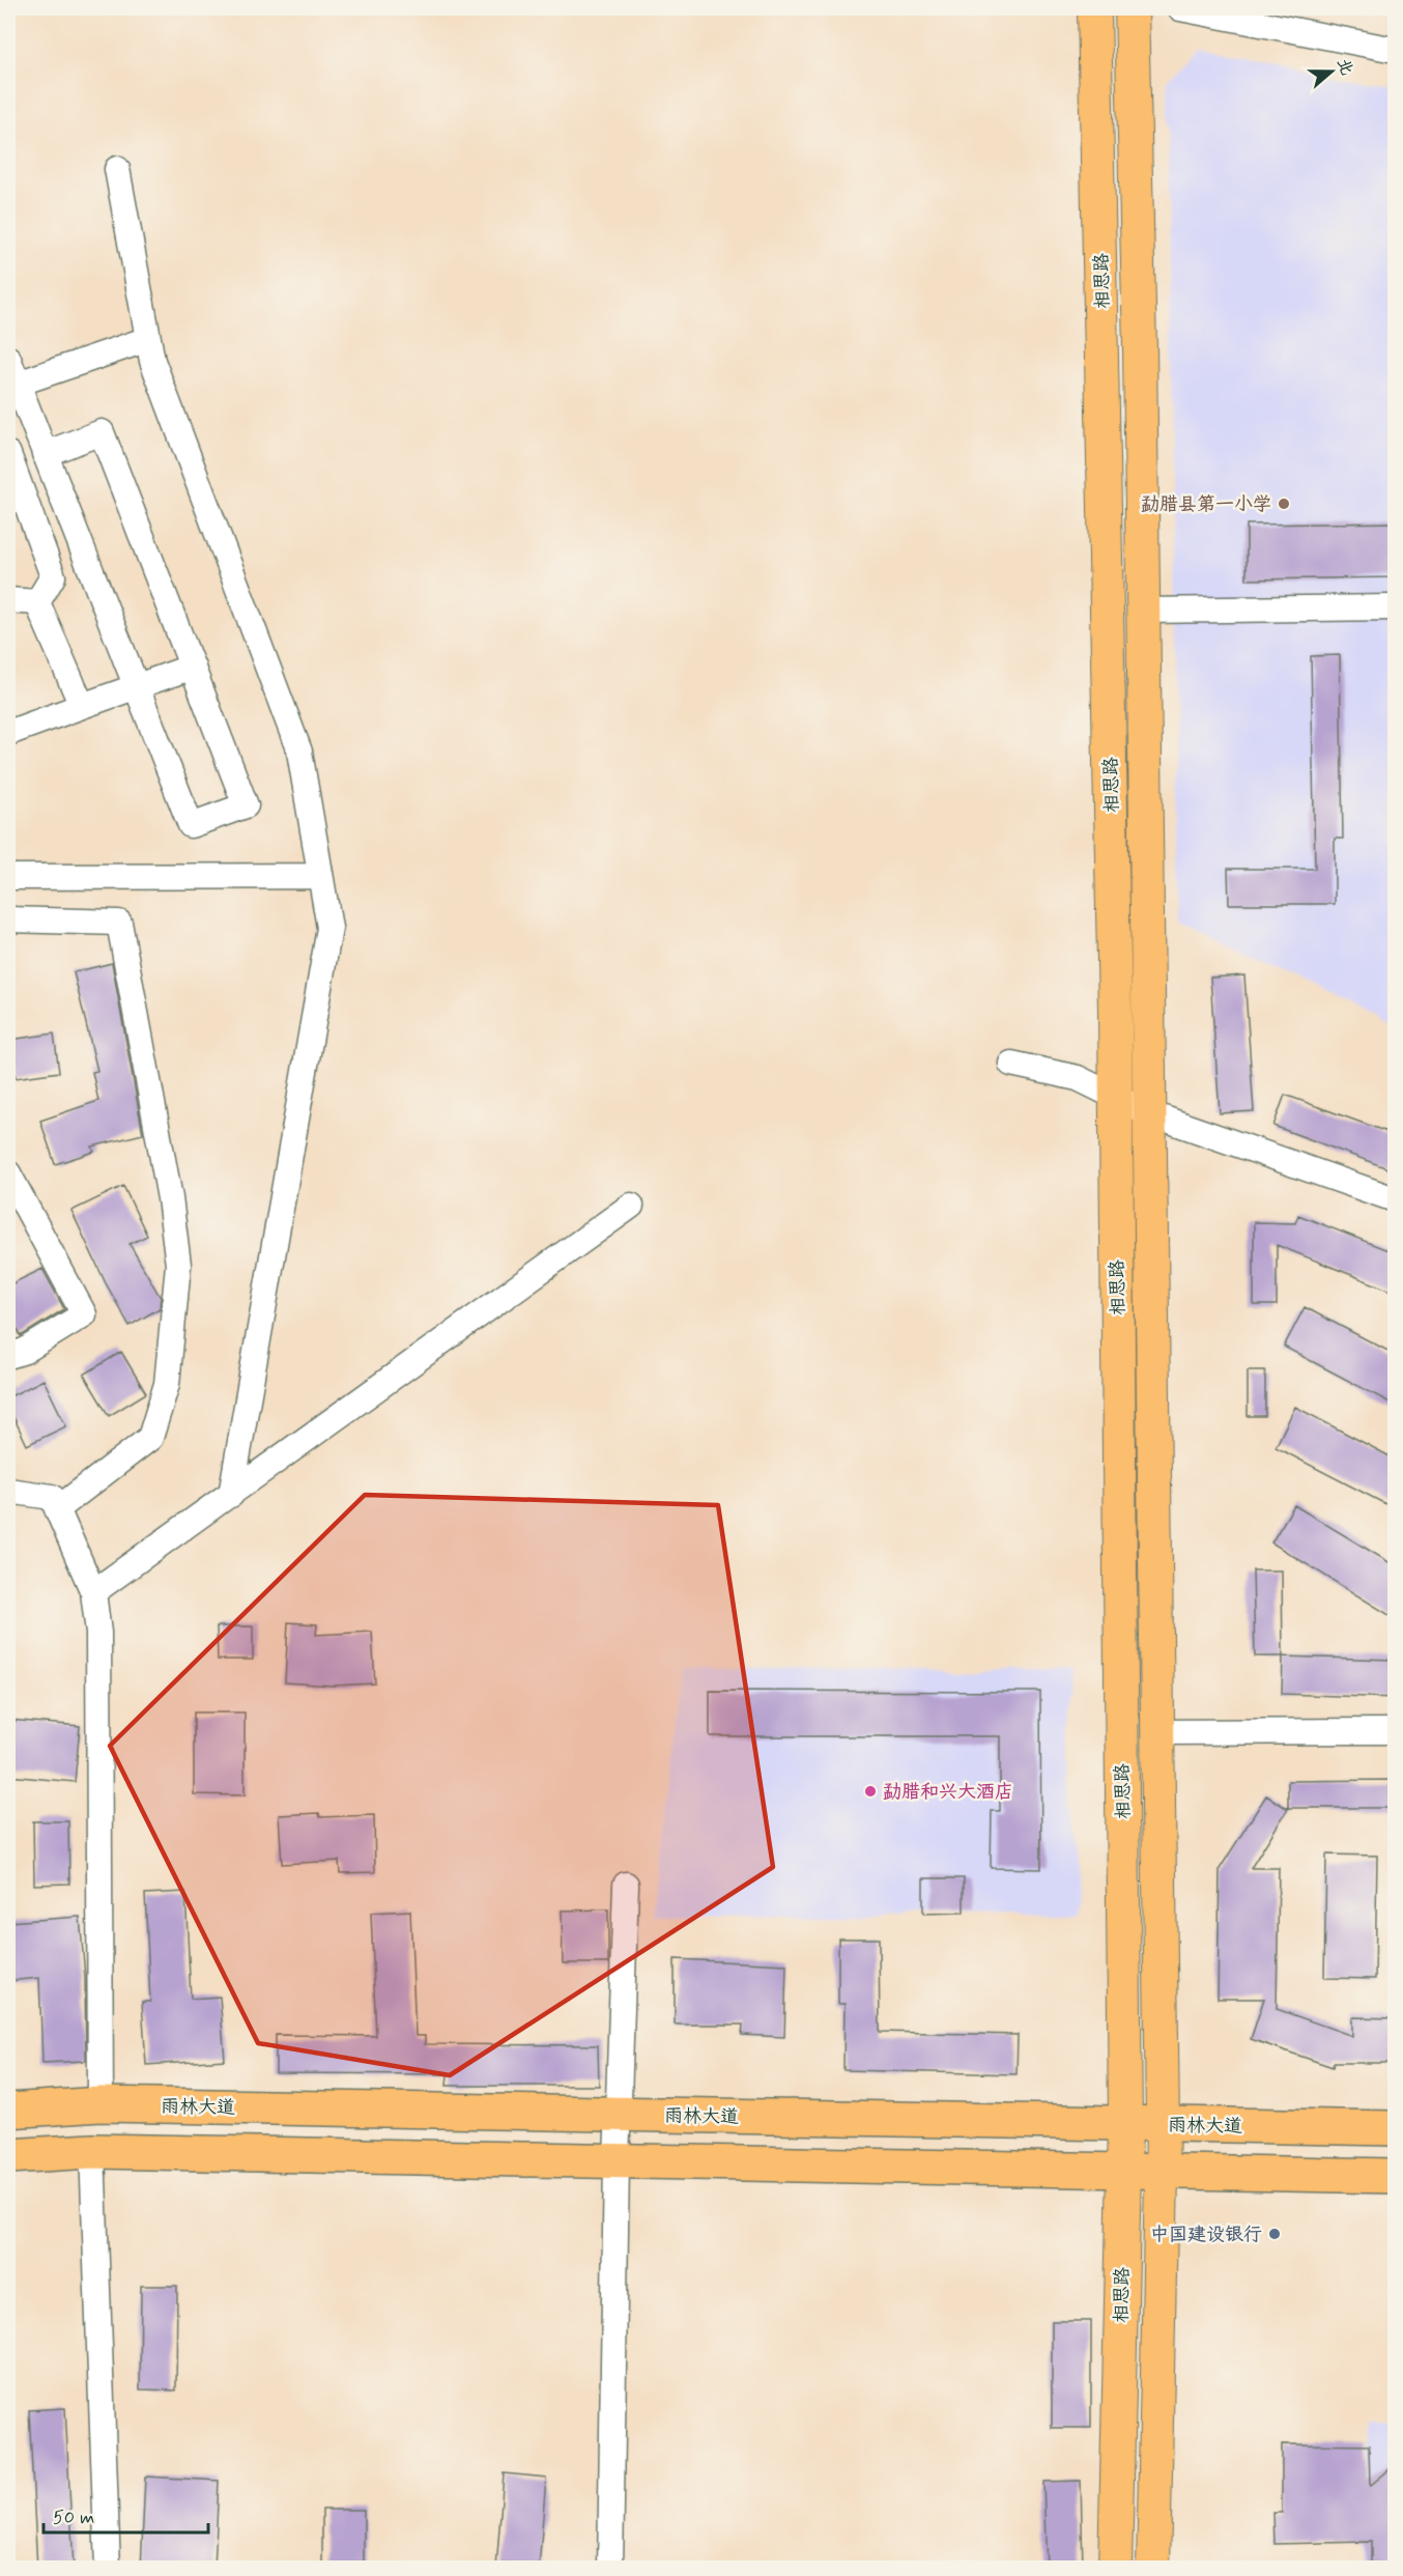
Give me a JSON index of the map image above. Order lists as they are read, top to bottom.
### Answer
{
  "streets": {
    "highway": ["雨林大道"],
    "main road": ["相思路"]
  },
  "crossings": [
    ["相思路", "雨林大道"]
  ],
  "places": ["勐腊县第一小学", "勐腊和兴大酒店", "中国建设银行"],
  "scale_bar": "50 m",
  "north": "right"
}
